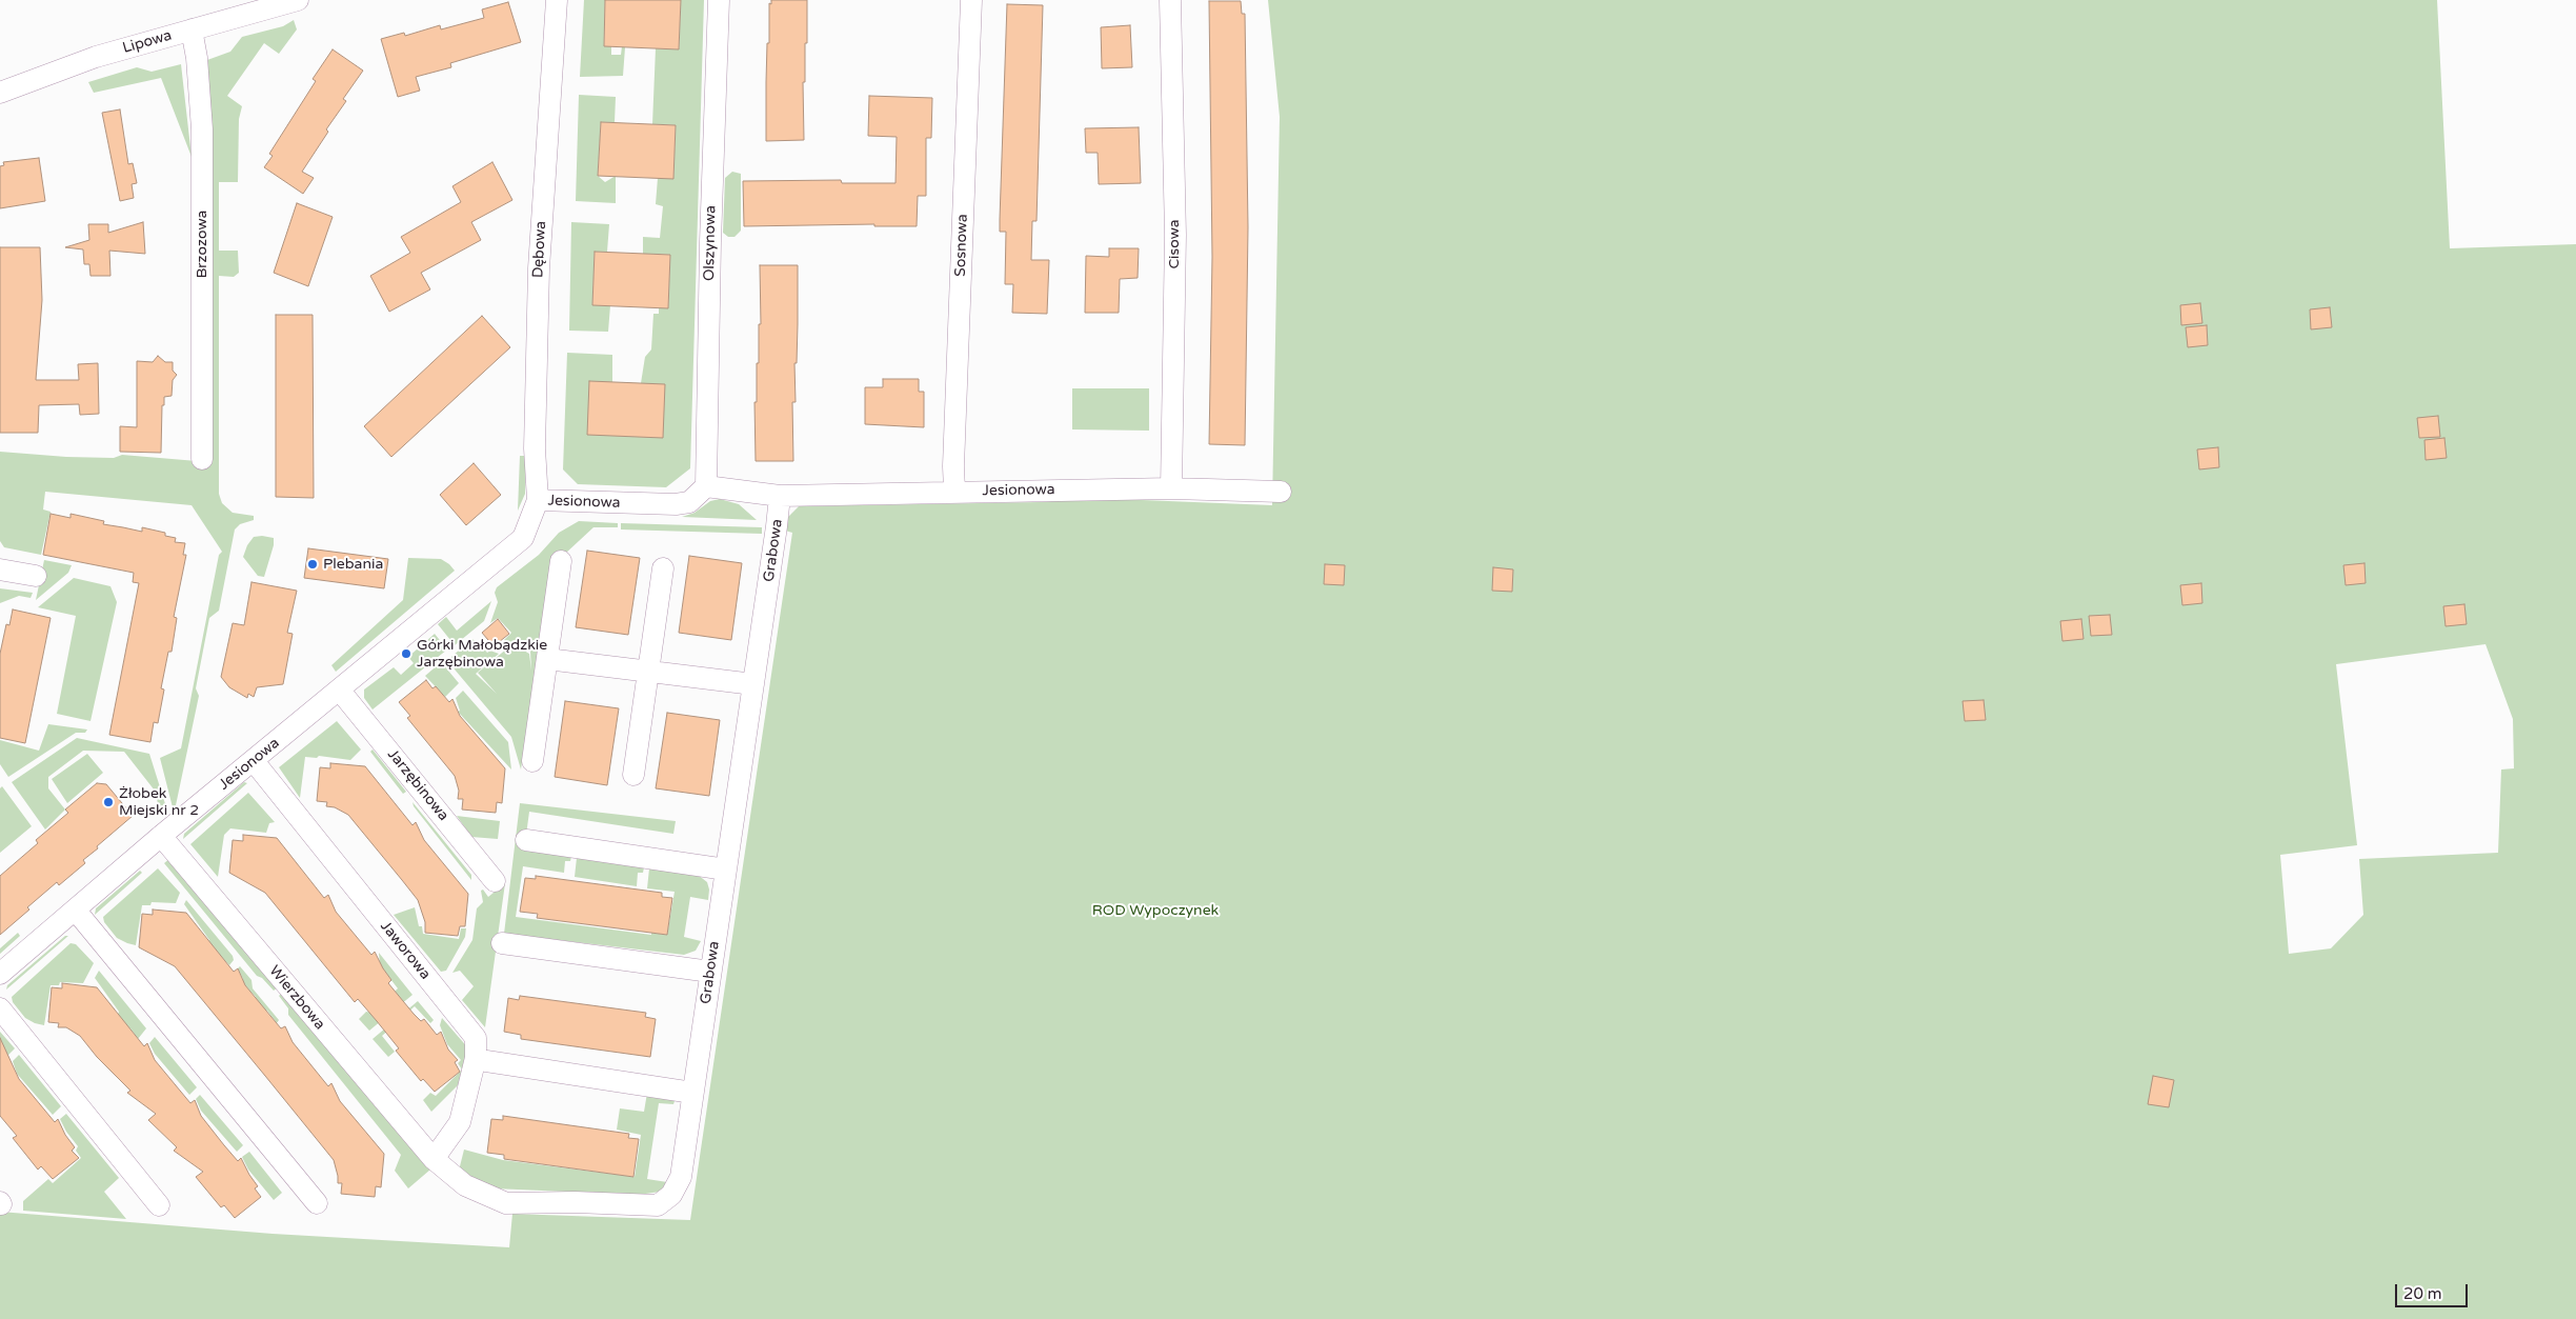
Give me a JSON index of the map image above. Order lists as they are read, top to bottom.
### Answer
{
  "streets": {
    "street": [
      "Lipowa",
      "Olszynowa",
      "Brzozowa",
      "Cisowa",
      "Sosnowa",
      "Dębowa",
      "Jesionowa",
      "Grabowa",
      "Jarzębinowa",
      "Jaworowa",
      "Wierzbowa"
    ]
  },
  "crossings": [
    ["Lipowa", "Brzozowa"],
    ["Olszynowa", "Jesionowa"],
    ["Cisowa", "Jesionowa"],
    ["Sosnowa", "Jesionowa"],
    ["Dębowa", "Jesionowa"],
    ["Jesionowa", "Grabowa"],
    ["Jesionowa", "Jarzębinowa"],
    ["Jesionowa", "Jaworowa"],
    ["Jesionowa", "Wierzbowa"],
    ["Grabowa", "Jaworowa"],
    ["Grabowa", "Wierzbowa"],
    ["Jaworowa", "Wierzbowa"]
  ],
  "parks": ["ROD Wypoczynek"],
  "places": ["Plebania", "Górki Małobądzkie Jarzębinowa", "Żłobek Miejski nr 2"],
  "scale_bar": "20 m"
}
